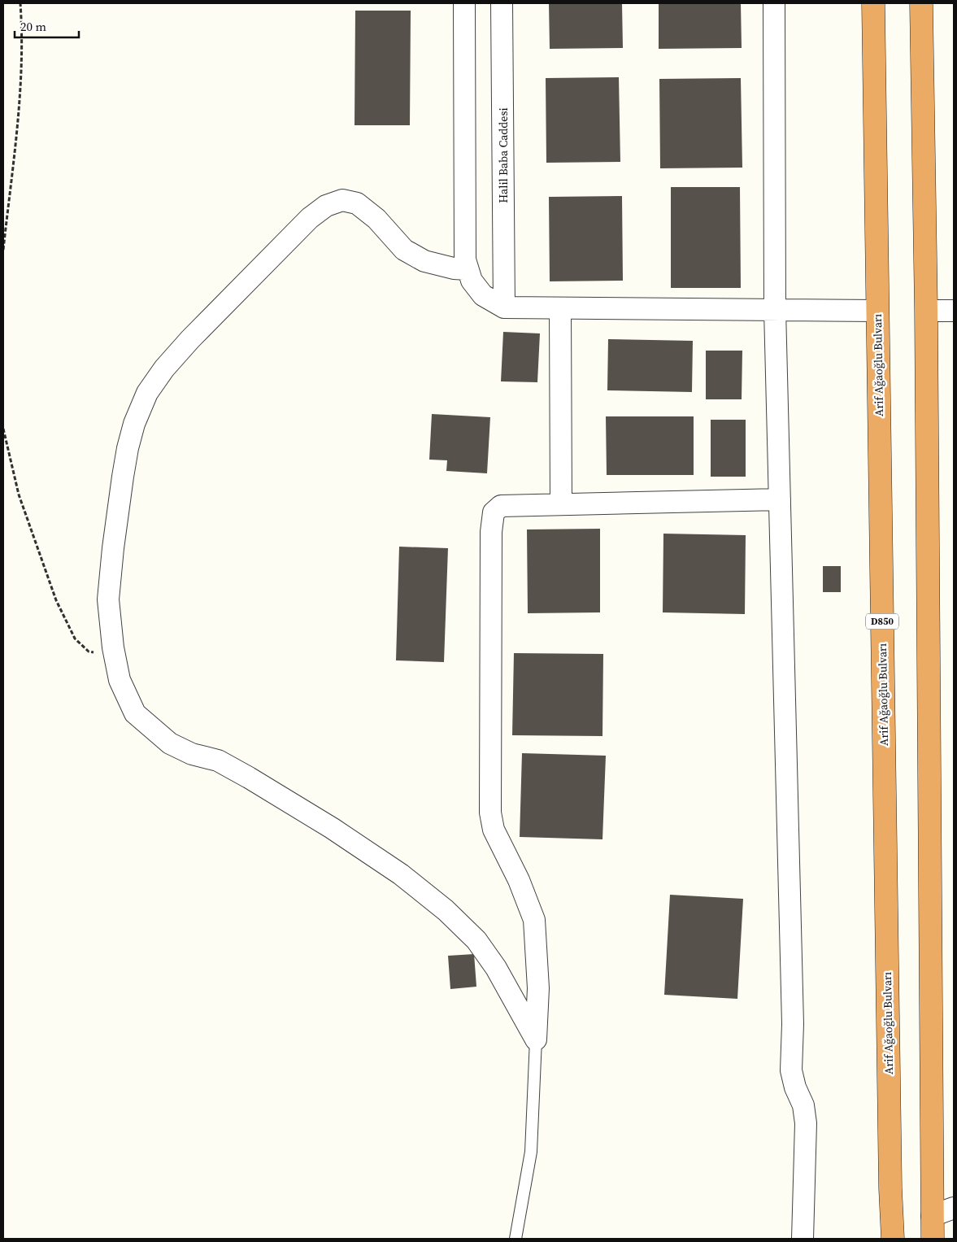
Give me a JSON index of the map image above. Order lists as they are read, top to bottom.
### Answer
{
  "streets": {
    "highway": ["Arif Ağaoğlu Bulvarı", "D850"],
    "street": ["Halil Baba Caddesi"]
  },
  "scale_bar": "20 m"
}
